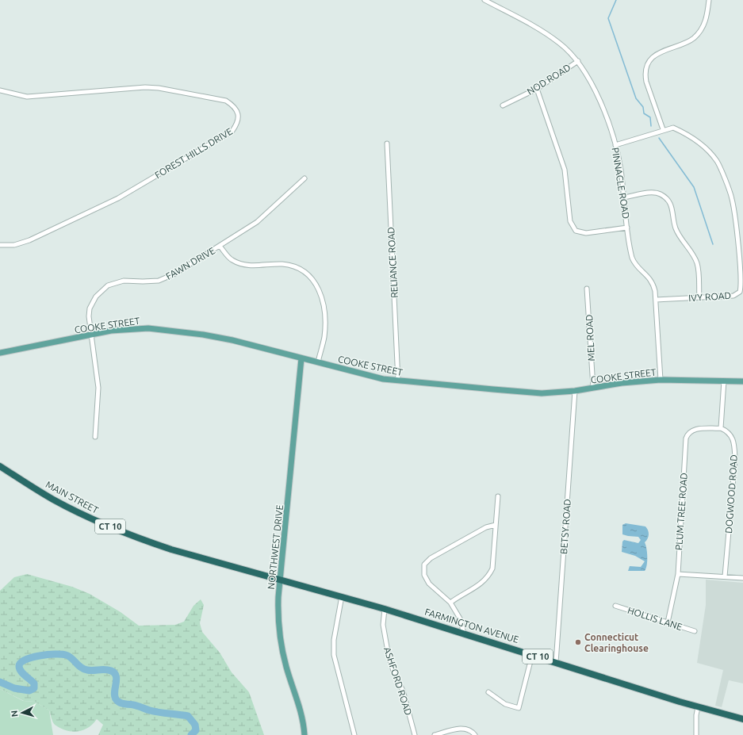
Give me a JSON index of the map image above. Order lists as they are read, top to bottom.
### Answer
{
  "streets": {
    "highway": ["MAIN STREET", "CT 10", "FARMINGTON AVENUE"],
    "main road": ["COOKE STREET", "NORTHWEST DRIVE"],
    "street": [
      "NOD ROAD",
      "FOREST HILLS DRIVE",
      "PINNACLE ROAD",
      "RELIANCE ROAD",
      "FAWN DRIVE",
      "IVY ROAD",
      "MEL ROAD",
      "DOGWOOD ROAD",
      "PLUM TREE ROAD",
      "BETSY ROAD",
      "HOLLIS LANE",
      "ASHFORD ROAD"
    ]
  },
  "crossings": [
    ["NOD ROAD", "PINNACLE ROAD"],
    ["PINNACLE ROAD", "IVY ROAD"],
    ["PINNACLE ROAD", "COOKE STREET"],
    ["RELIANCE ROAD", "COOKE STREET"],
    ["FAWN DRIVE", "COOKE STREET"],
    ["COOKE STREET", "MEL ROAD"],
    ["COOKE STREET", "BETSY ROAD"],
    ["COOKE STREET", "NORTHWEST DRIVE"],
    ["DOGWOOD ROAD", "PLUM TREE ROAD"],
    ["MAIN STREET", "FARMINGTON AVENUE"],
    ["PLUM TREE ROAD", "HOLLIS LANE"],
    ["BETSY ROAD", "FARMINGTON AVENUE"],
    ["NORTHWEST DRIVE", "FARMINGTON AVENUE"],
    ["FARMINGTON AVENUE", "ASHFORD ROAD"]
  ],
  "places": ["Connecticut Clearinghouse"],
  "north": "left"
}
